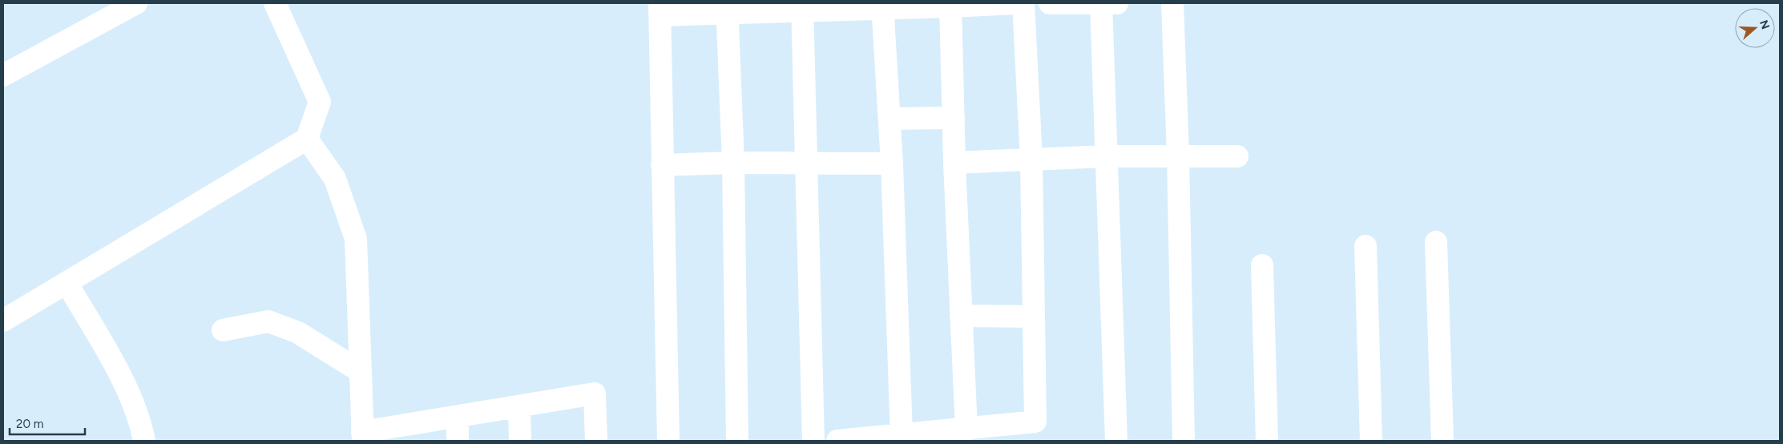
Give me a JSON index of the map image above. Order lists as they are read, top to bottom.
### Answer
{
  "scale_bar": "20 m",
  "north": "right"
}
